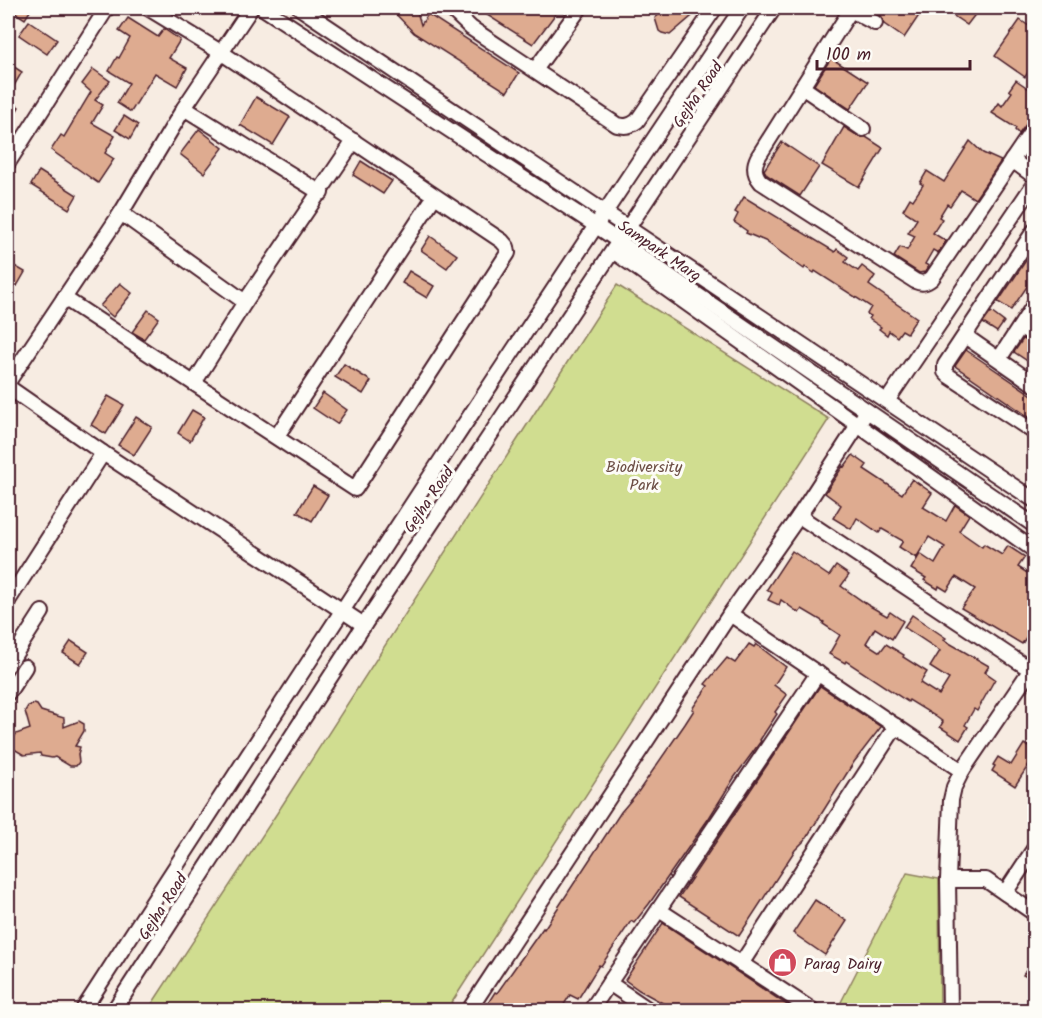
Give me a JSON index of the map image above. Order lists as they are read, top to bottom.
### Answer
{
  "streets": {
    "street": ["Gejha Road", "Sampark Marg"]
  },
  "crossings": [
    ["Gejha Road", "Sampark Marg"]
  ],
  "parks": ["Biodiversity Park"],
  "places": {
    "shop": ["Parag Dairy"]
  },
  "scale_bar": "100 m"
}
